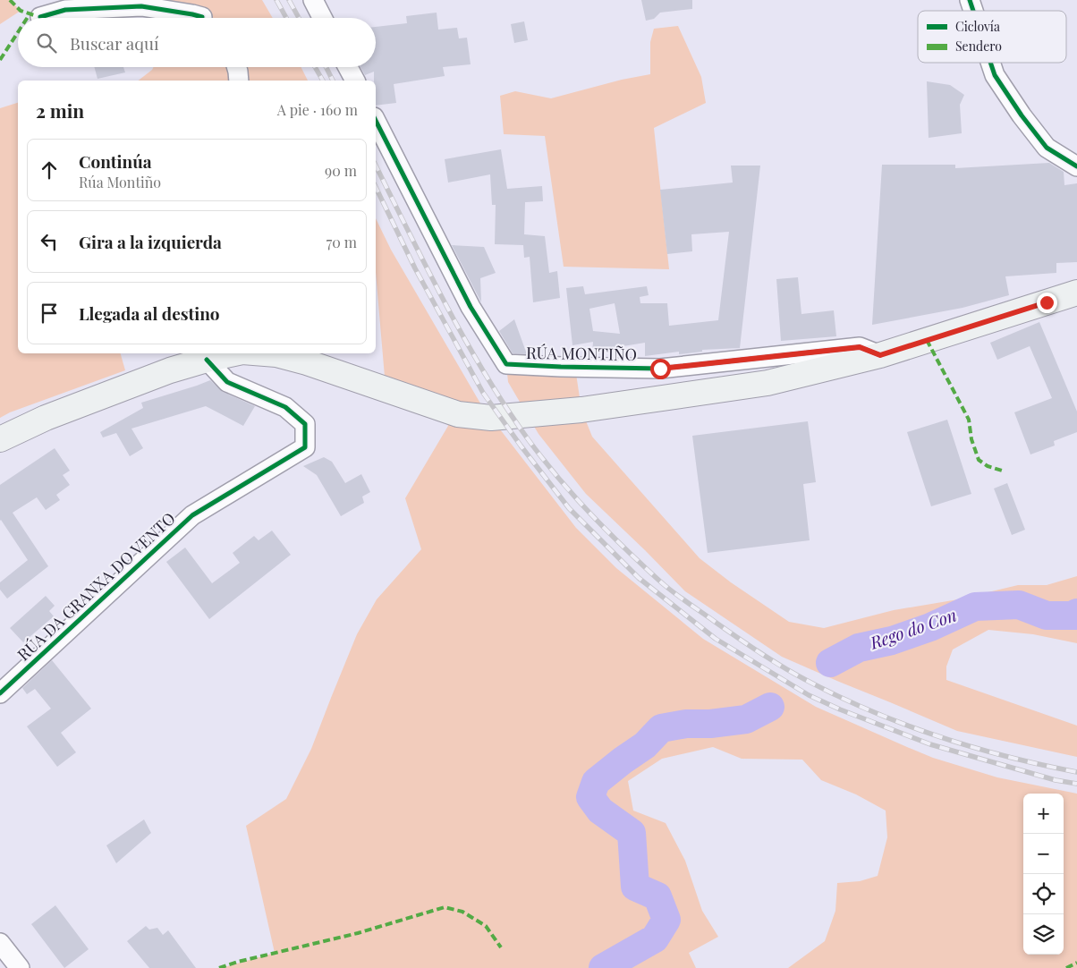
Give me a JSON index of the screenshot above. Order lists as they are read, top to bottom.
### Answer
{
  "streets": {
    "street": ["RÚA MONTIÑO", "RÚA DA GRANXA DO VENTO"]
  },
  "water": ["Rego do Con"],
  "legend": ["Ciclovía", "Sendero"],
  "page": {
    "search": "Buscar aquí",
    "heading": ["2 min", "A pie · 160 m"],
    "list": [
      ["Continúa", "Rúa Montiño", "90 m"],
      ["Gira a la izquierda", "70 m"],
      "Llegada al destino"
    ],
    "map_buttons": ["+", "−"]
  }
}
